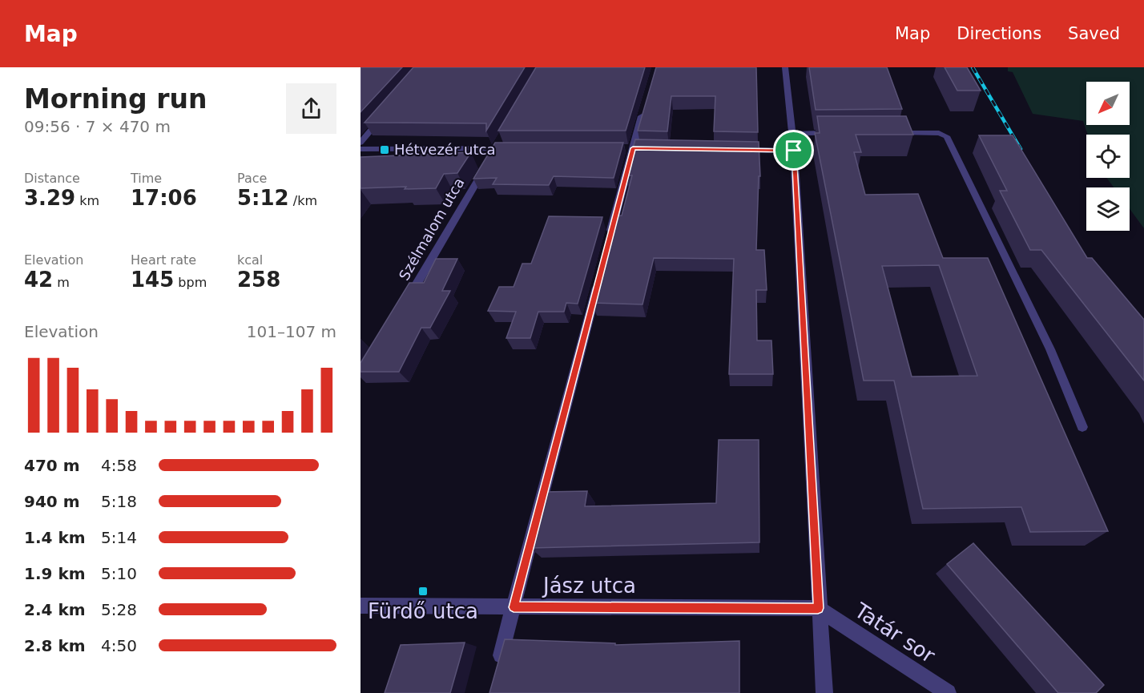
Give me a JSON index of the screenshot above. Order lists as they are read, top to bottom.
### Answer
{
  "streets": {
    "street": ["Szélmalom utca", "Jász utca", "Tatár sor"]
  },
  "crossings": [
    ["Jász utca", "Tatár sor"]
  ],
  "places": {
    "transit": ["Hétvezér utca", "Fürdő utca"]
  },
  "north": "bottom left",
  "page": {
    "header": "Map",
    "nav": ["Map", "Directions", "Saved"],
    "heading": ["Morning run", "09:56 · 7 × 470 m"],
    "stats": [
      ["Distance", "3.29 km"],
      ["Time", "17:06"],
      ["Pace", "5:12 /km"],
      ["Elevation", "42 m"],
      ["Heart rate", "145 bpm"],
      ["kcal", "258"]
    ],
    "chart": ["Elevation", "101–107 m"],
    "list": [
      {
        "name": "470 m",
        "note": "4:58"
      },
      {
        "name": "940 m",
        "note": "5:18"
      },
      {
        "name": "1.4 km",
        "note": "5:14"
      },
      {
        "name": "1.9 km",
        "note": "5:10"
      },
      {
        "name": "2.4 km",
        "note": "5:28"
      },
      {
        "name": "2.8 km",
        "note": "4:50"
      }
    ]
  }
}
